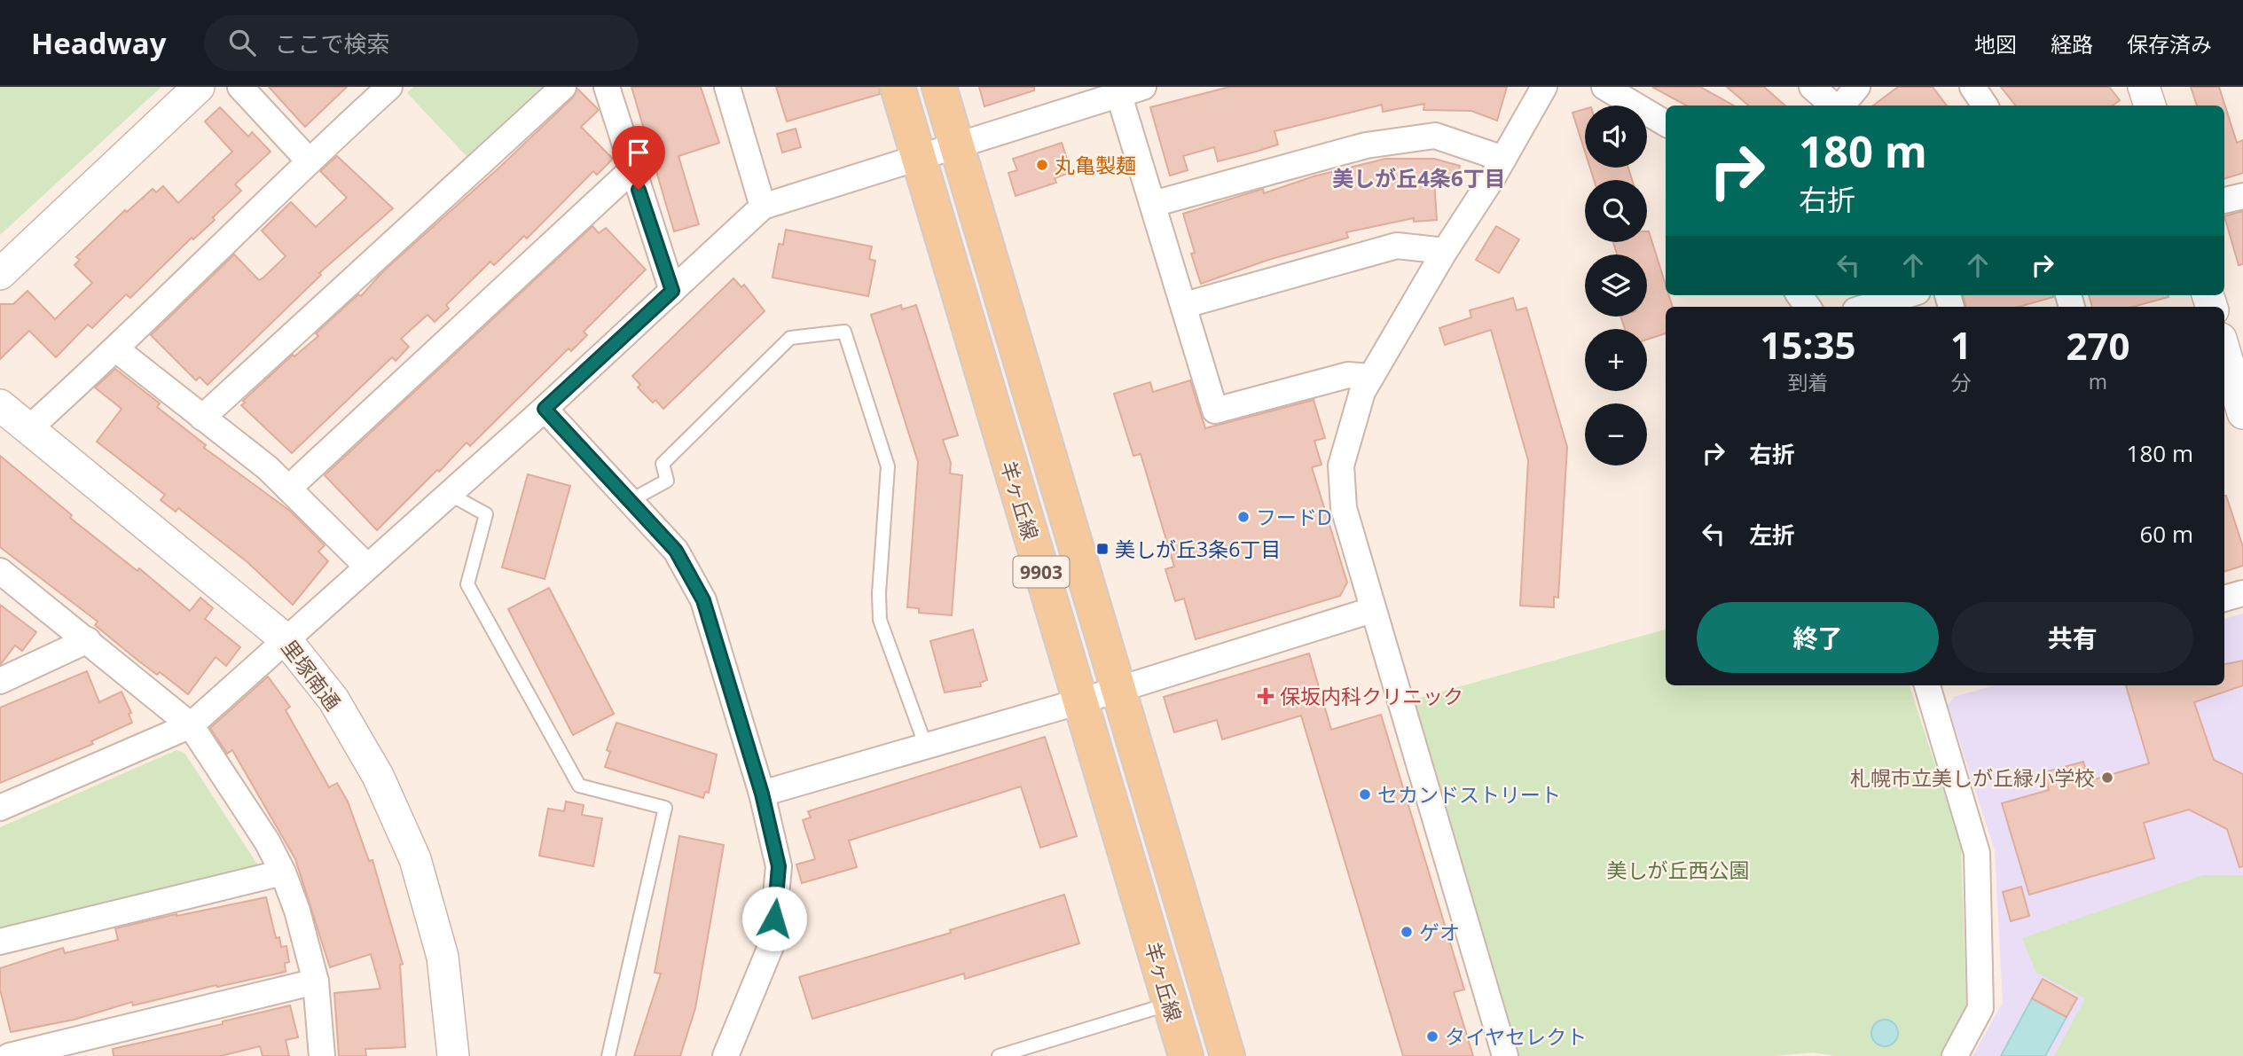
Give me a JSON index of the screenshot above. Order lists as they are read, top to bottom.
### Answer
{
  "streets": {
    "main road": ["羊ヶ丘線", "9903"],
    "street": ["里塚南通"]
  },
  "districts": ["美しが丘4条6丁目"],
  "parks": ["美しが丘西公園"],
  "places": {
    "other": [
      "丸亀製麺",
      "フードD",
      "札幌市立美しが丘緑小学校",
      "セカンドストリート",
      "ゲオ",
      "タイヤセレクト"
    ],
    "transit": ["美しが丘3条6丁目"],
    "health": ["保坂内科クリニック"]
  },
  "page": {
    "header": "Headway",
    "search": "ここで検索",
    "nav": ["地図", "経路", "保存済み"],
    "map_buttons": ["+", "−"],
    "turn": ["180 m", "右折"],
    "eta": [
      "15:35",
      "到着",
      "1",
      "分",
      "270",
      "m"
    ],
    "list": [
      {
        "name": "右折",
        "value": "180 m"
      },
      {
        "name": "左折",
        "value": "60 m"
      }
    ],
    "buttons": ["終了", "共有"]
  }
}
